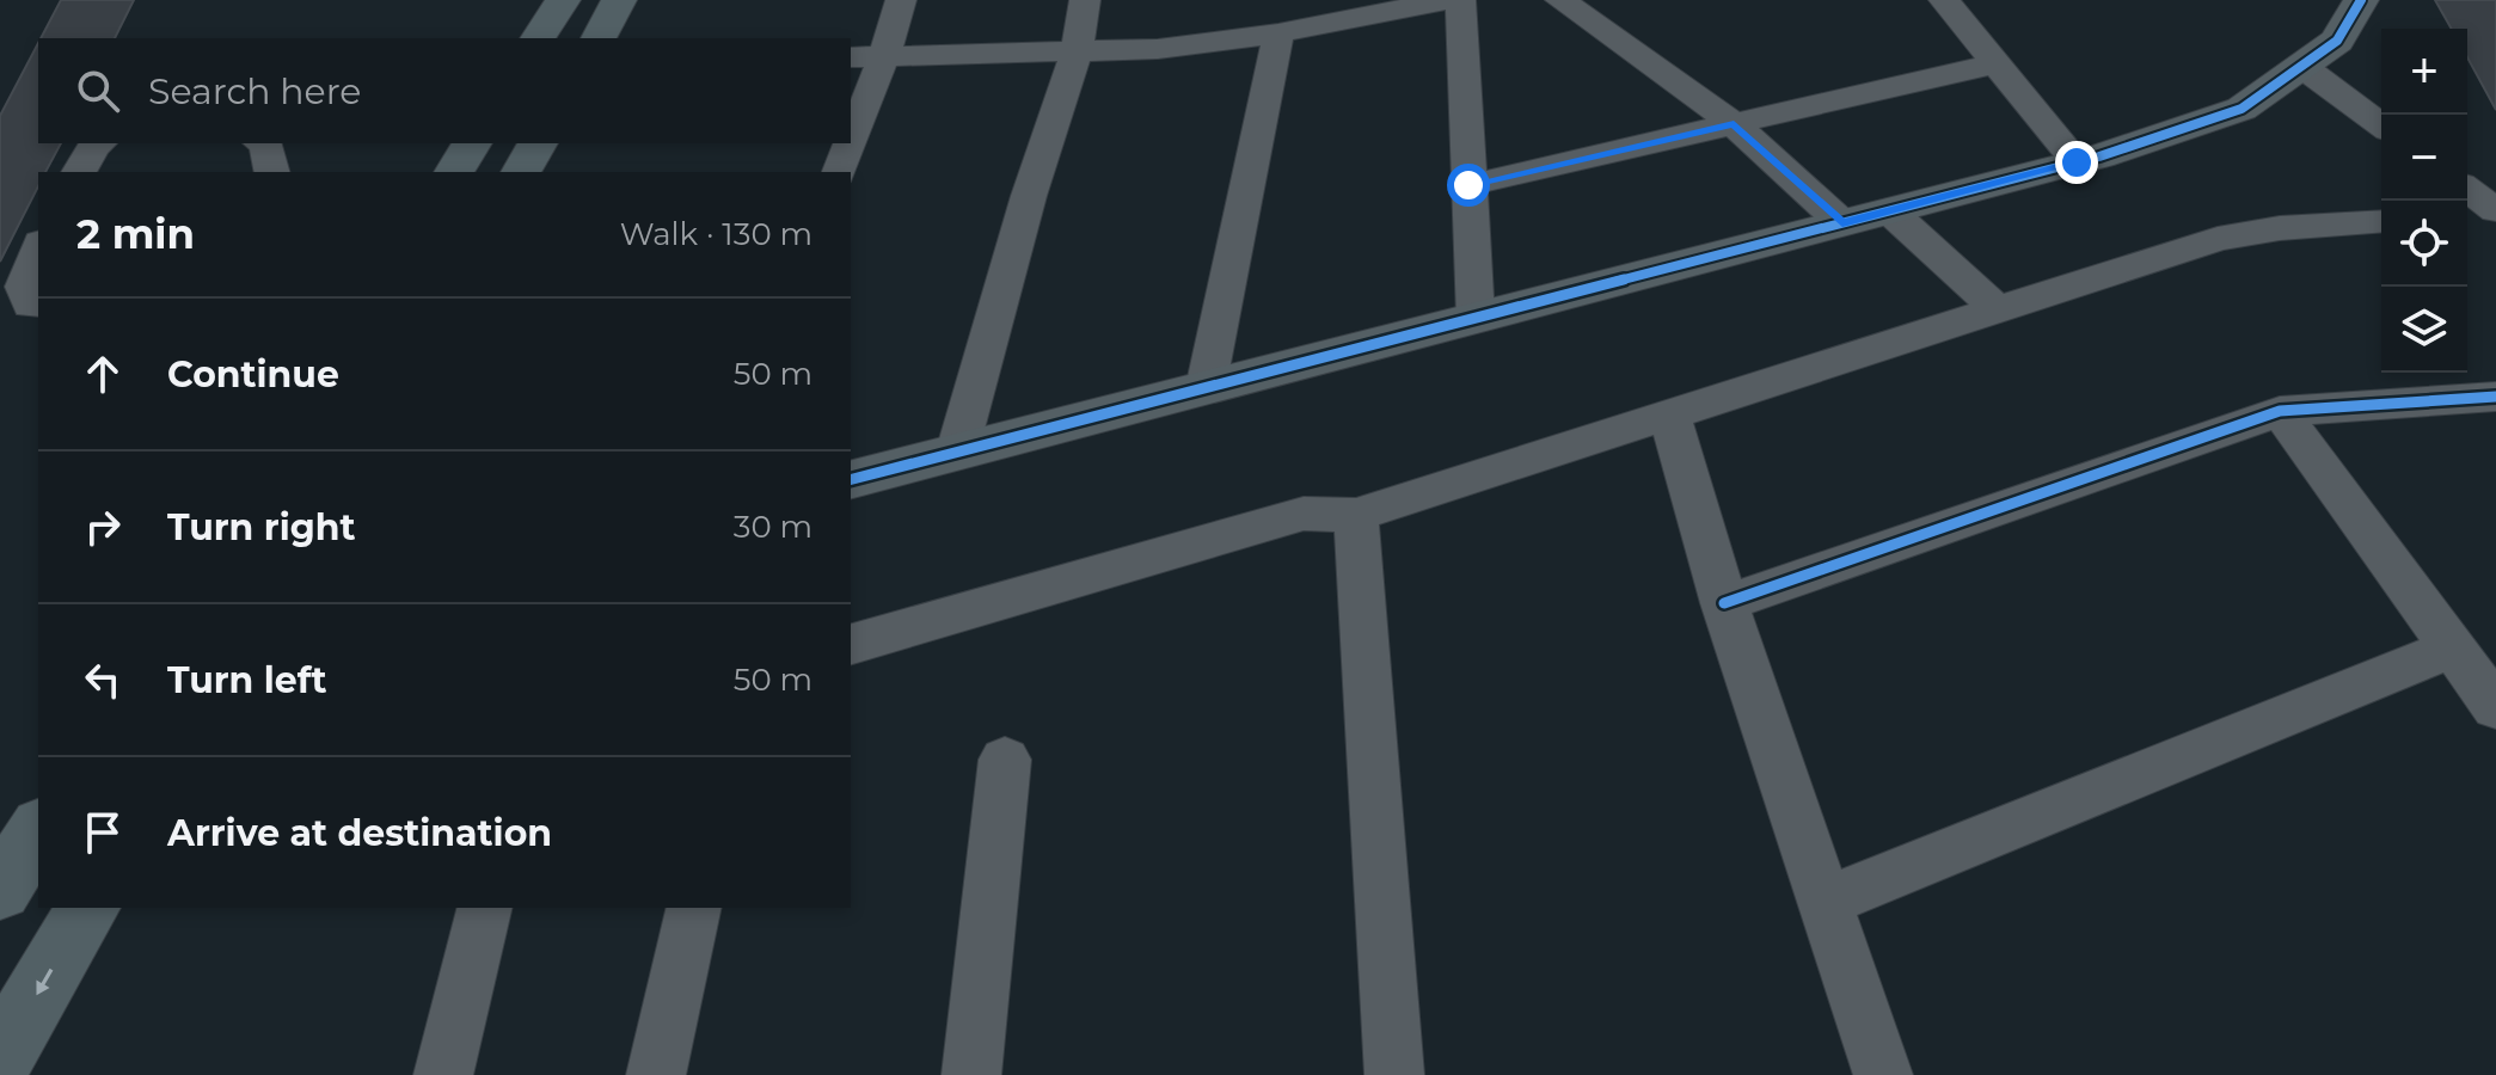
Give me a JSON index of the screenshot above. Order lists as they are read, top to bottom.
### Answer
{
  "page": {
    "map_buttons": ["+", "−"],
    "search": "Search here",
    "heading": ["2 min", "Walk · 130 m"],
    "list": [
      ["Continue", "50 m"],
      ["Turn right", "30 m"],
      ["Turn left", "50 m"],
      "Arrive at destination"
    ]
  }
}
